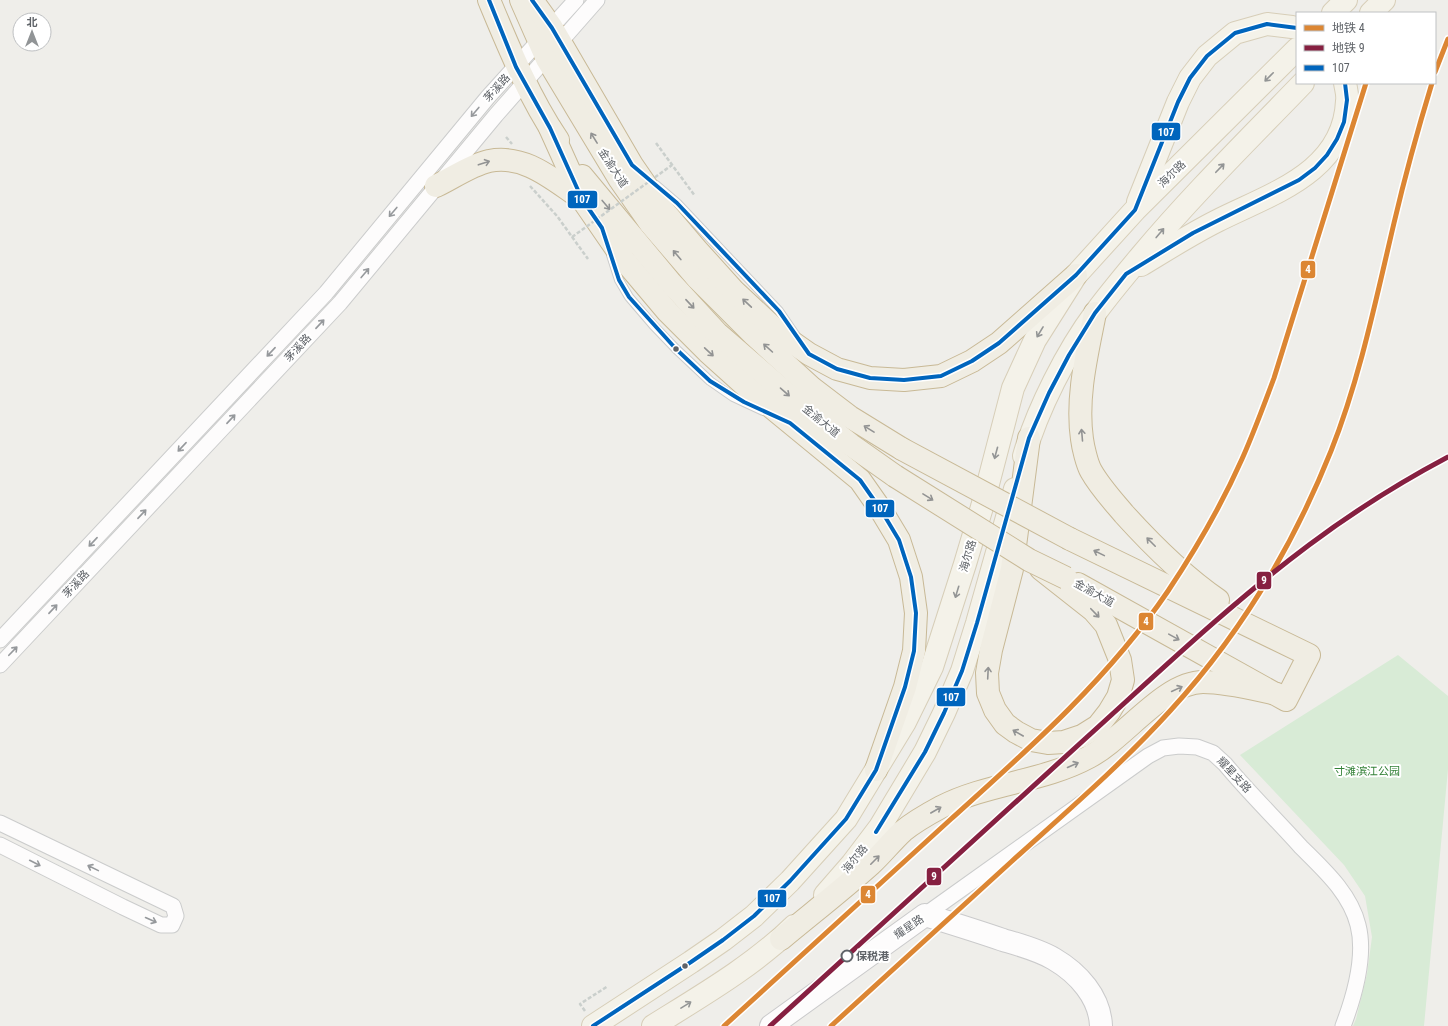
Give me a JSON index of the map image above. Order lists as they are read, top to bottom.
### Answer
{
  "streets": {
    "highway": ["金渝大道"],
    "main road": ["海尔路"],
    "street": ["茅溪路", "耀星支路", "耀星路"]
  },
  "crossings": [
    ["茅溪路", "金渝大道"],
    ["耀星支路", "耀星路"]
  ],
  "parks": ["寸滩滨江公园"],
  "places": ["保税港"],
  "lines": ["transit line 107", "metro line 4", "metro line 9"],
  "legend": ["地铁 4", "地铁 9", "107"],
  "north": "top"
}
